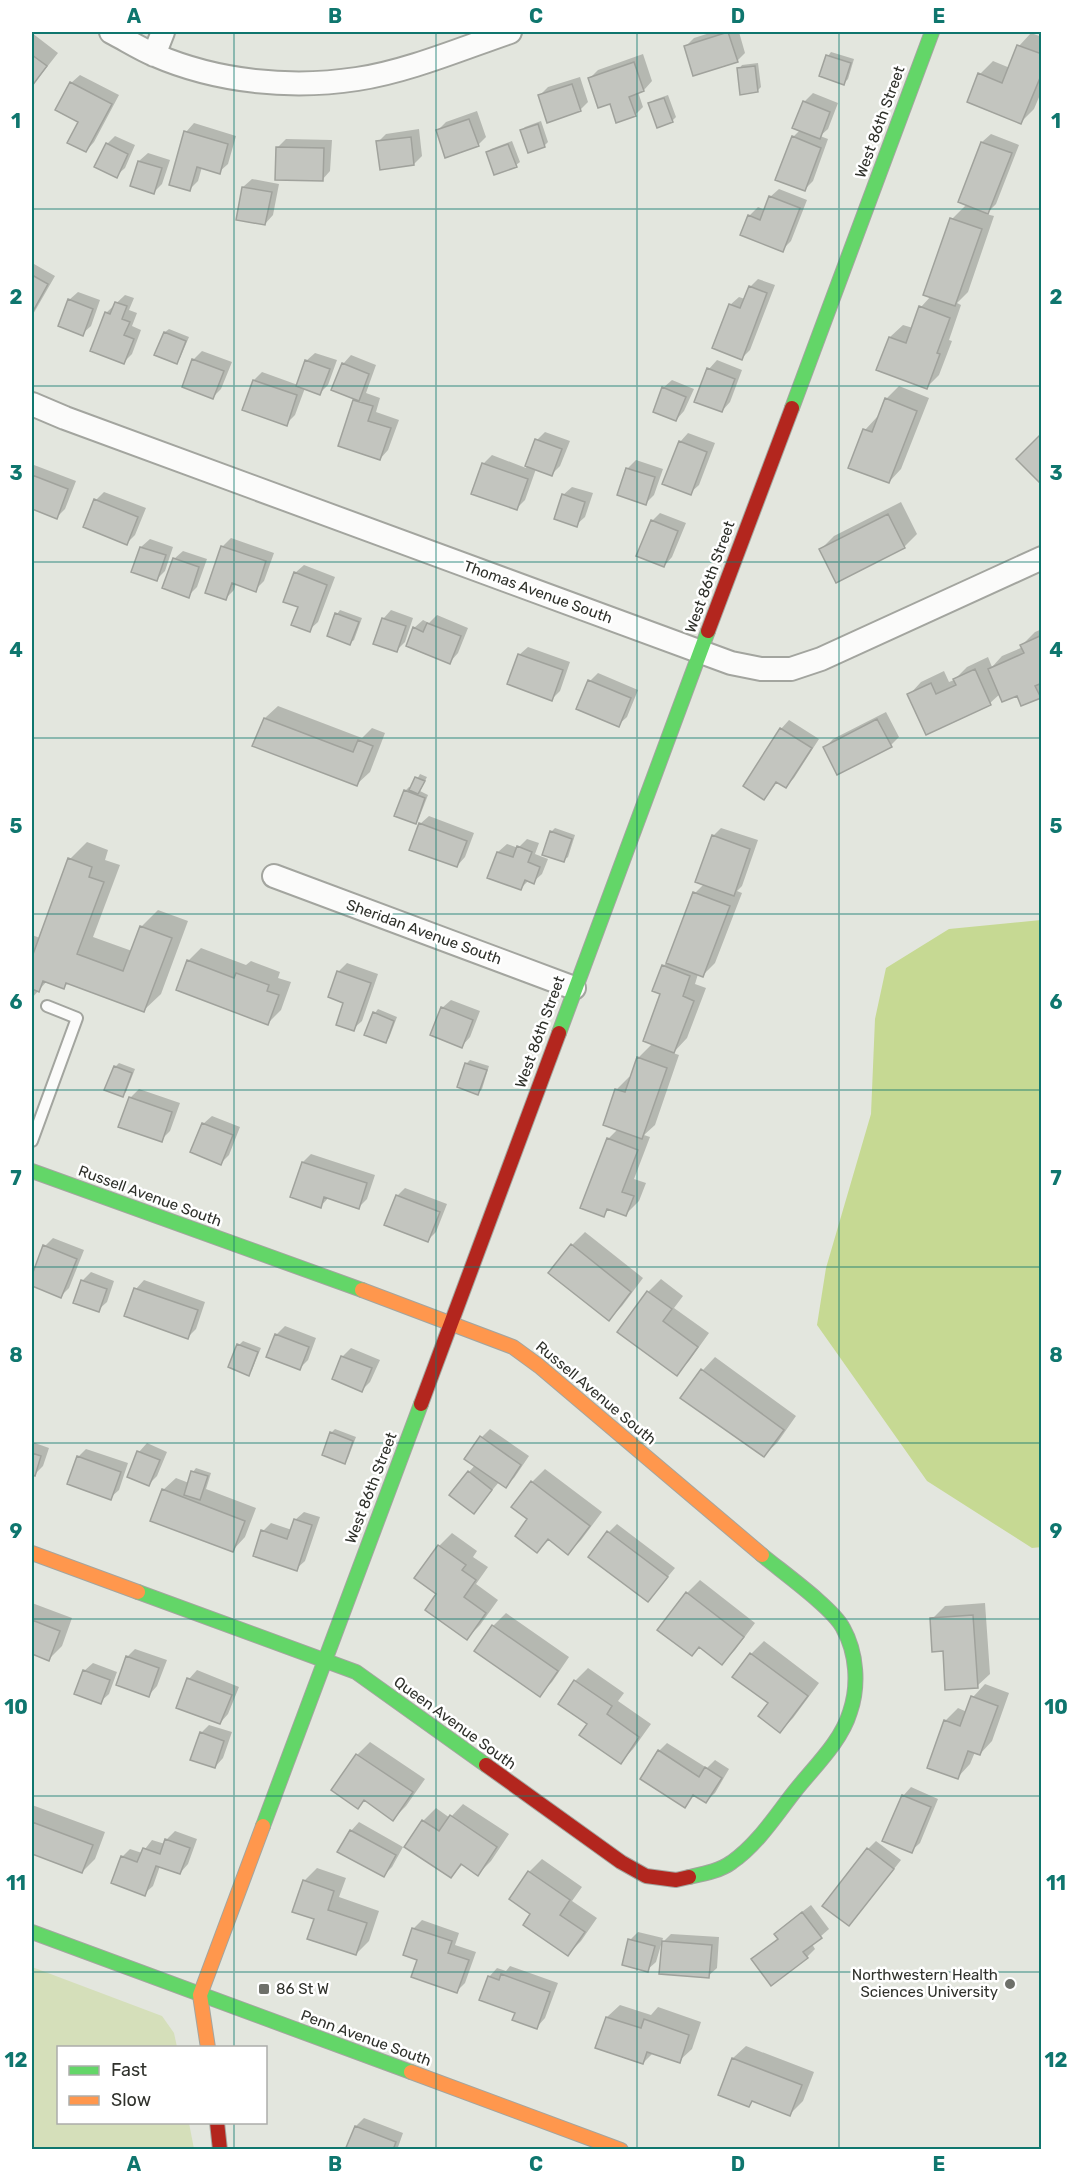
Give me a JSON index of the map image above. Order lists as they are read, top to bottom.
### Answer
{
  "streets": {
    "street": [
      "West 86th Street",
      "Thomas Avenue South",
      "Sheridan Avenue South",
      "Russell Avenue South",
      "Queen Avenue South",
      "Penn Avenue South"
    ]
  },
  "crossings": [
    ["West 86th Street", "Thomas Avenue South"],
    ["West 86th Street", "Sheridan Avenue South"],
    ["West 86th Street", "Russell Avenue South"],
    ["West 86th Street", "Queen Avenue South"],
    ["West 86th Street", "Penn Avenue South"],
    ["Russell Avenue South", "Queen Avenue South"]
  ],
  "places": {
    "other": ["Northwestern Health Sciences University"],
    "transit": ["86 St W"]
  },
  "legend": ["Fast", "Slow"],
  "grid": {
    "columns": [
      "A",
      "B",
      "C",
      "D",
      "E"
    ],
    "rows": [
      "1",
      "2",
      "3",
      "4",
      "5",
      "6",
      "7",
      "8",
      "9",
      "10",
      "11",
      "12"
    ]
  }
}
